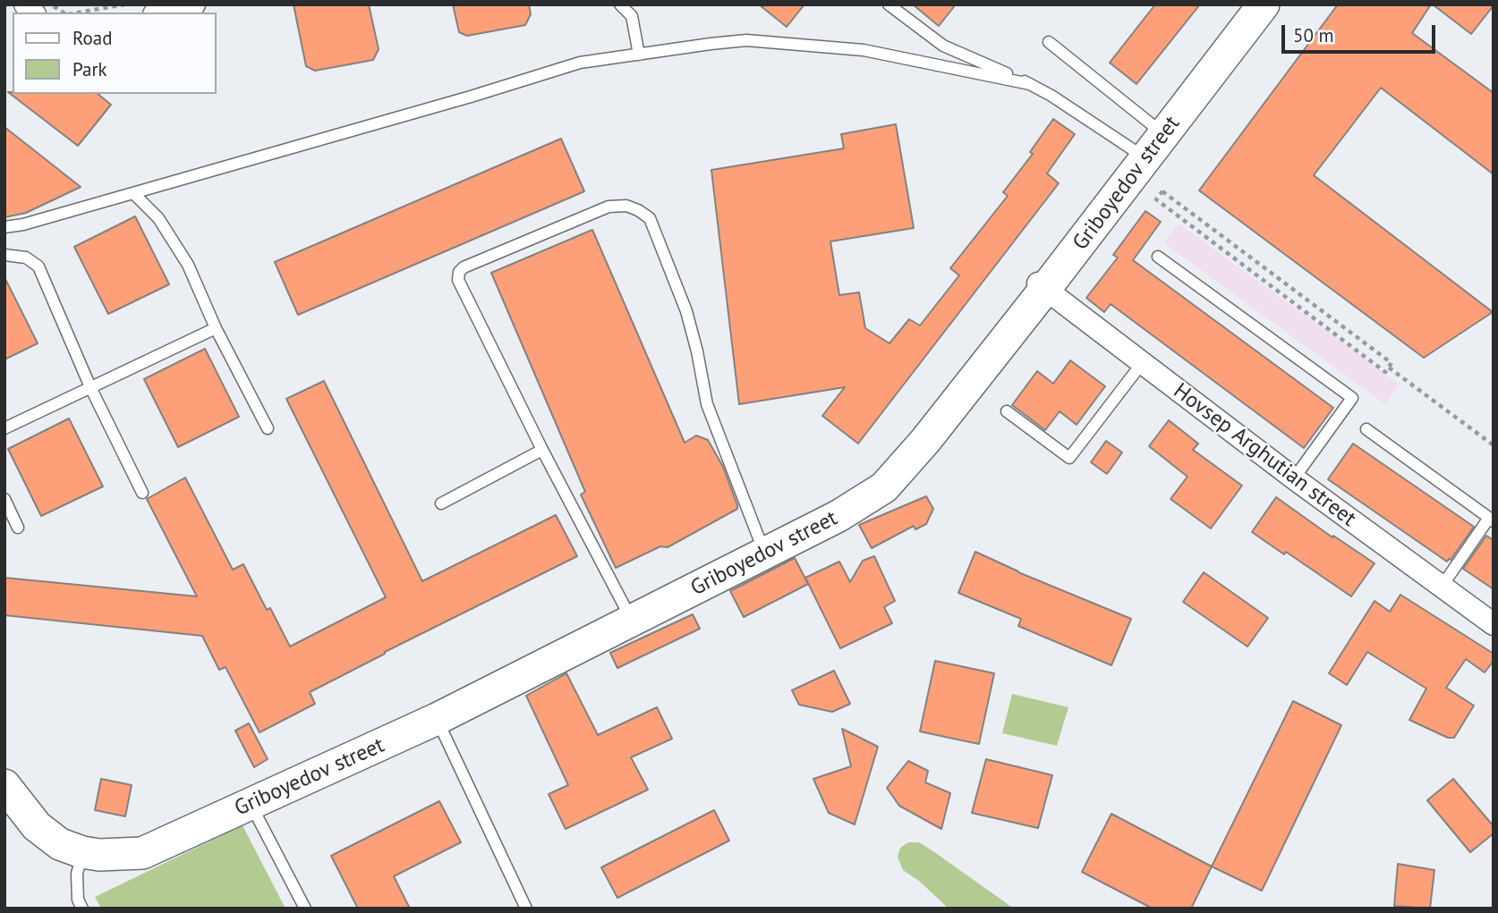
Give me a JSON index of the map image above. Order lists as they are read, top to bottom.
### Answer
{
  "streets": {
    "street": ["Griboyedov street", "Hovsep Arghutian street"]
  },
  "crossings": [
    ["Griboyedov street", "Hovsep Arghutian street"]
  ],
  "legend": ["Road", "Park"],
  "scale_bar": "50 m"
}
